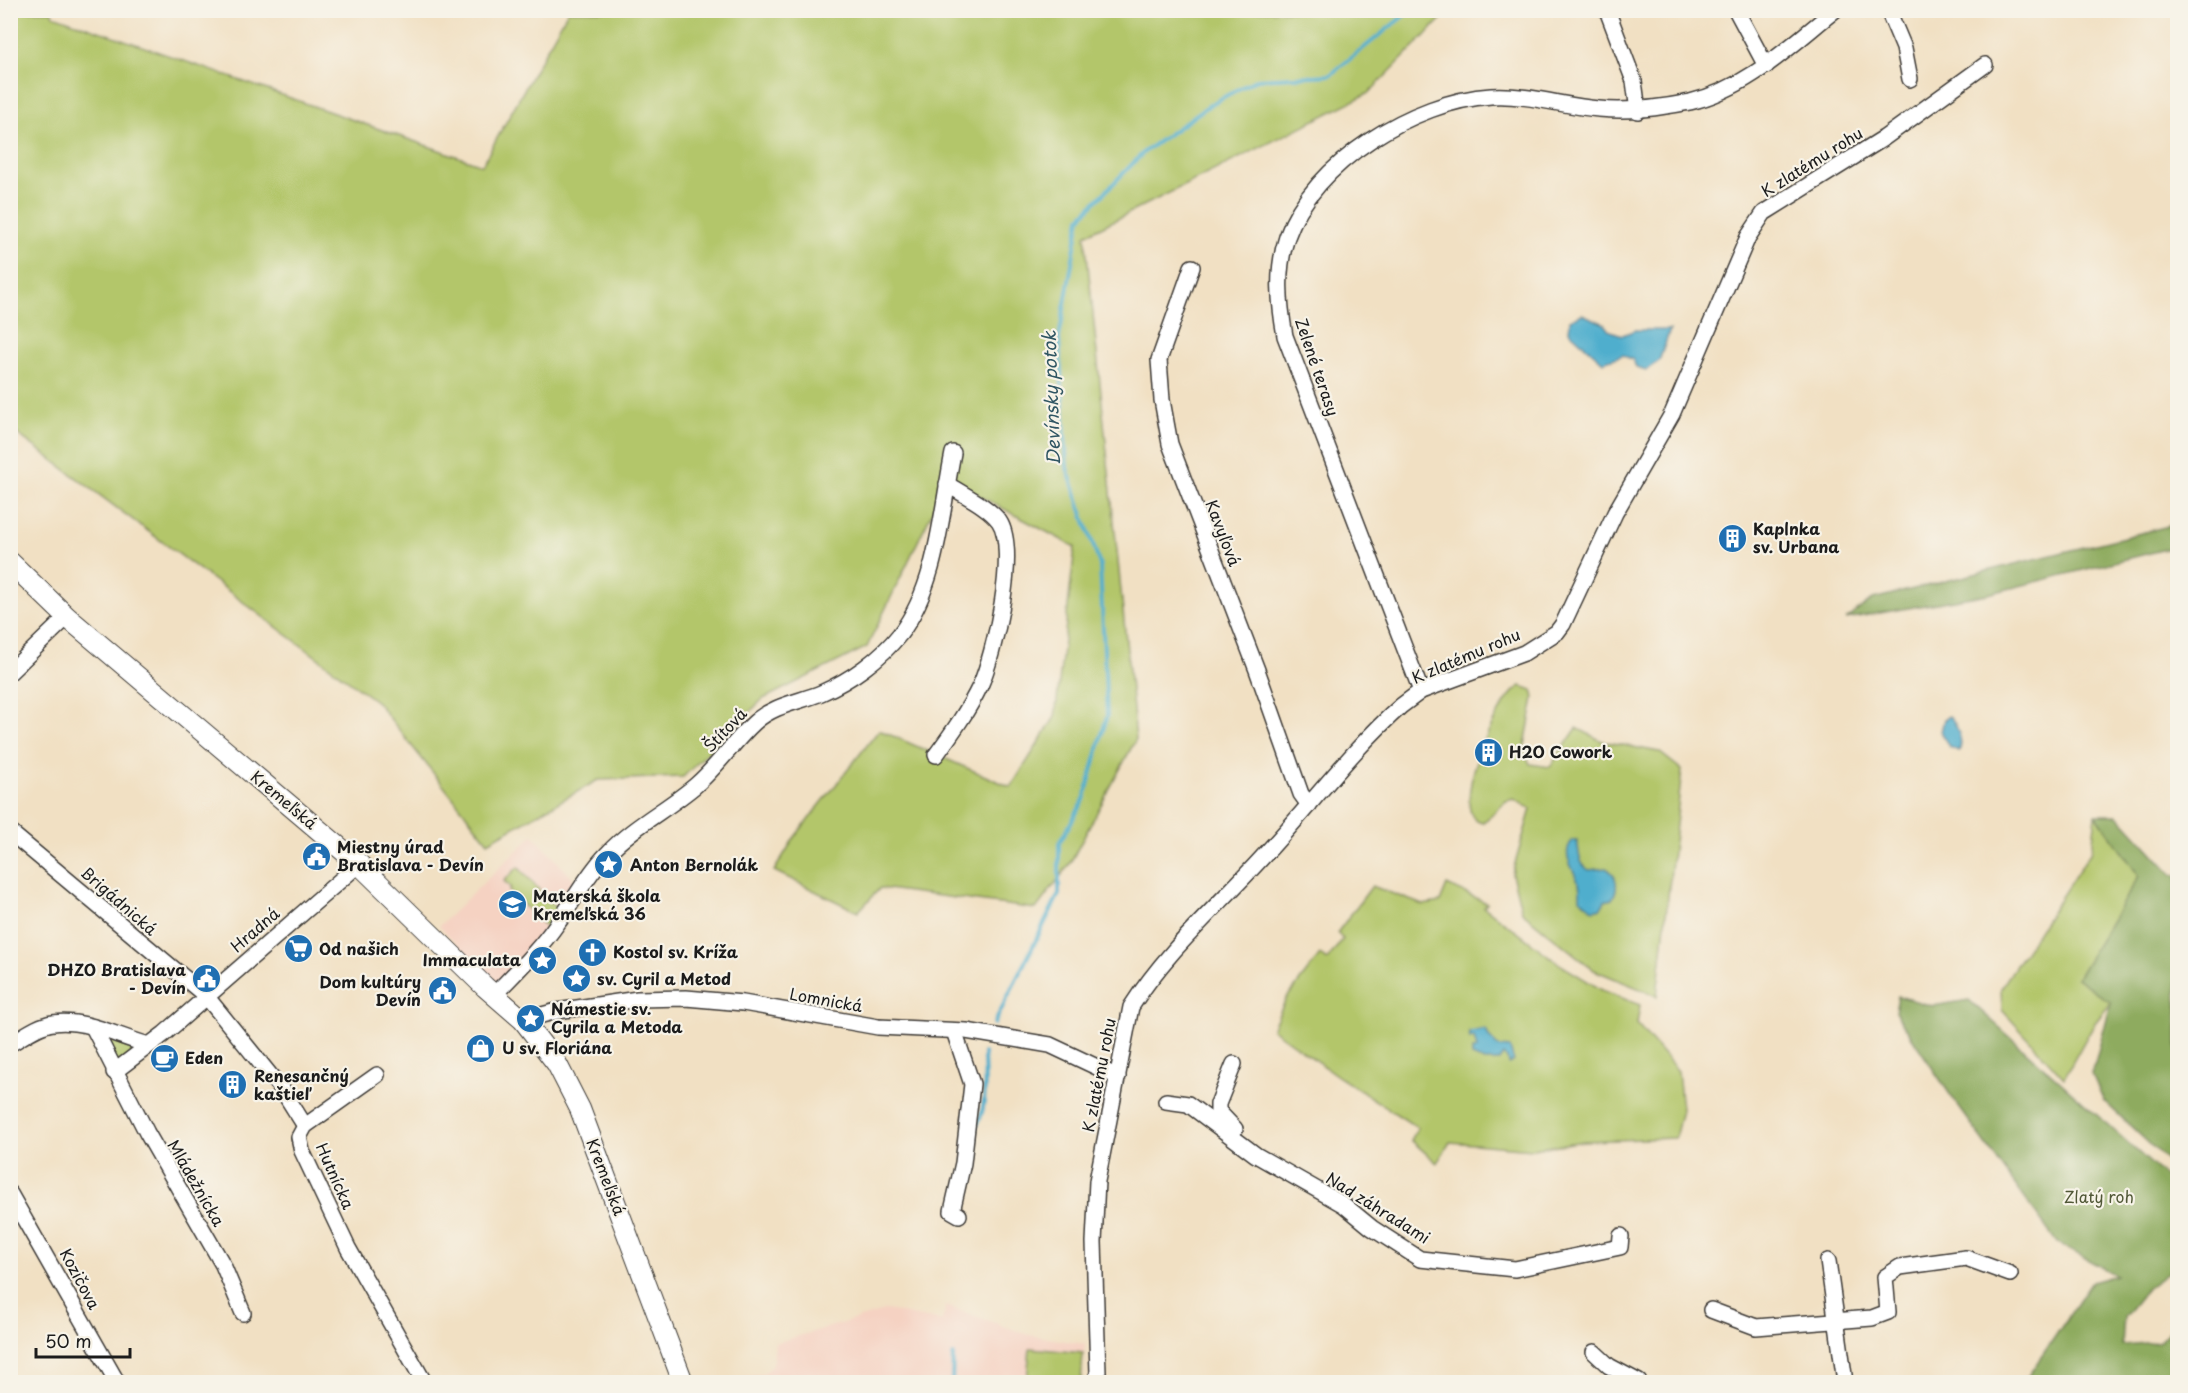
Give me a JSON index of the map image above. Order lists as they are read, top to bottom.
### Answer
{
  "streets": {
    "street": [
      "K zlatému rohu",
      "Zelené terasy",
      "Kavyľová",
      "Štítová",
      "Kremeľská",
      "Brigádnická",
      "Hradná",
      "Lomnická",
      "Hutnícka",
      "Mládežnícka",
      "Nad záhradami",
      "Kozičova"
    ]
  },
  "crossings": [
    ["K zlatému rohu", "Zelené terasy"],
    ["K zlatému rohu", "Kavyľová"],
    ["K zlatému rohu", "Lomnická"],
    ["Štítová", "Kremeľská"],
    ["Kremeľská", "Hradná"],
    ["Kremeľská", "Lomnická"],
    ["Brigádnická", "Hradná"],
    ["Brigádnická", "Hutnícka"],
    ["Hradná", "Hutnícka"]
  ],
  "water": ["Devínsky potok"],
  "parks": ["Zlatý roh"],
  "places": {
    "building": ["Kaplnka sv. Urbana", "H2O Cowork", "Renesančný kaštieľ"],
    "public building": ["Miestny úrad Bratislava - Devín", "DHZO Bratislava - Devín", "Dom kultúry Devín"],
    "place": [
      "Anton Bernolák",
      "Immaculata",
      "sv. Cyril a Metod",
      "Námestie sv. Cyrila a Metoda"
    ],
    "school or university": ["Materská škola Kremeľská 36"],
    "supermarket": ["Od našich"],
    "church": ["Kostol sv. Kríža"],
    "shop": ["U sv. Floriána"],
    "cafe": ["Eden"]
  },
  "scale_bar": "50 m"
}
